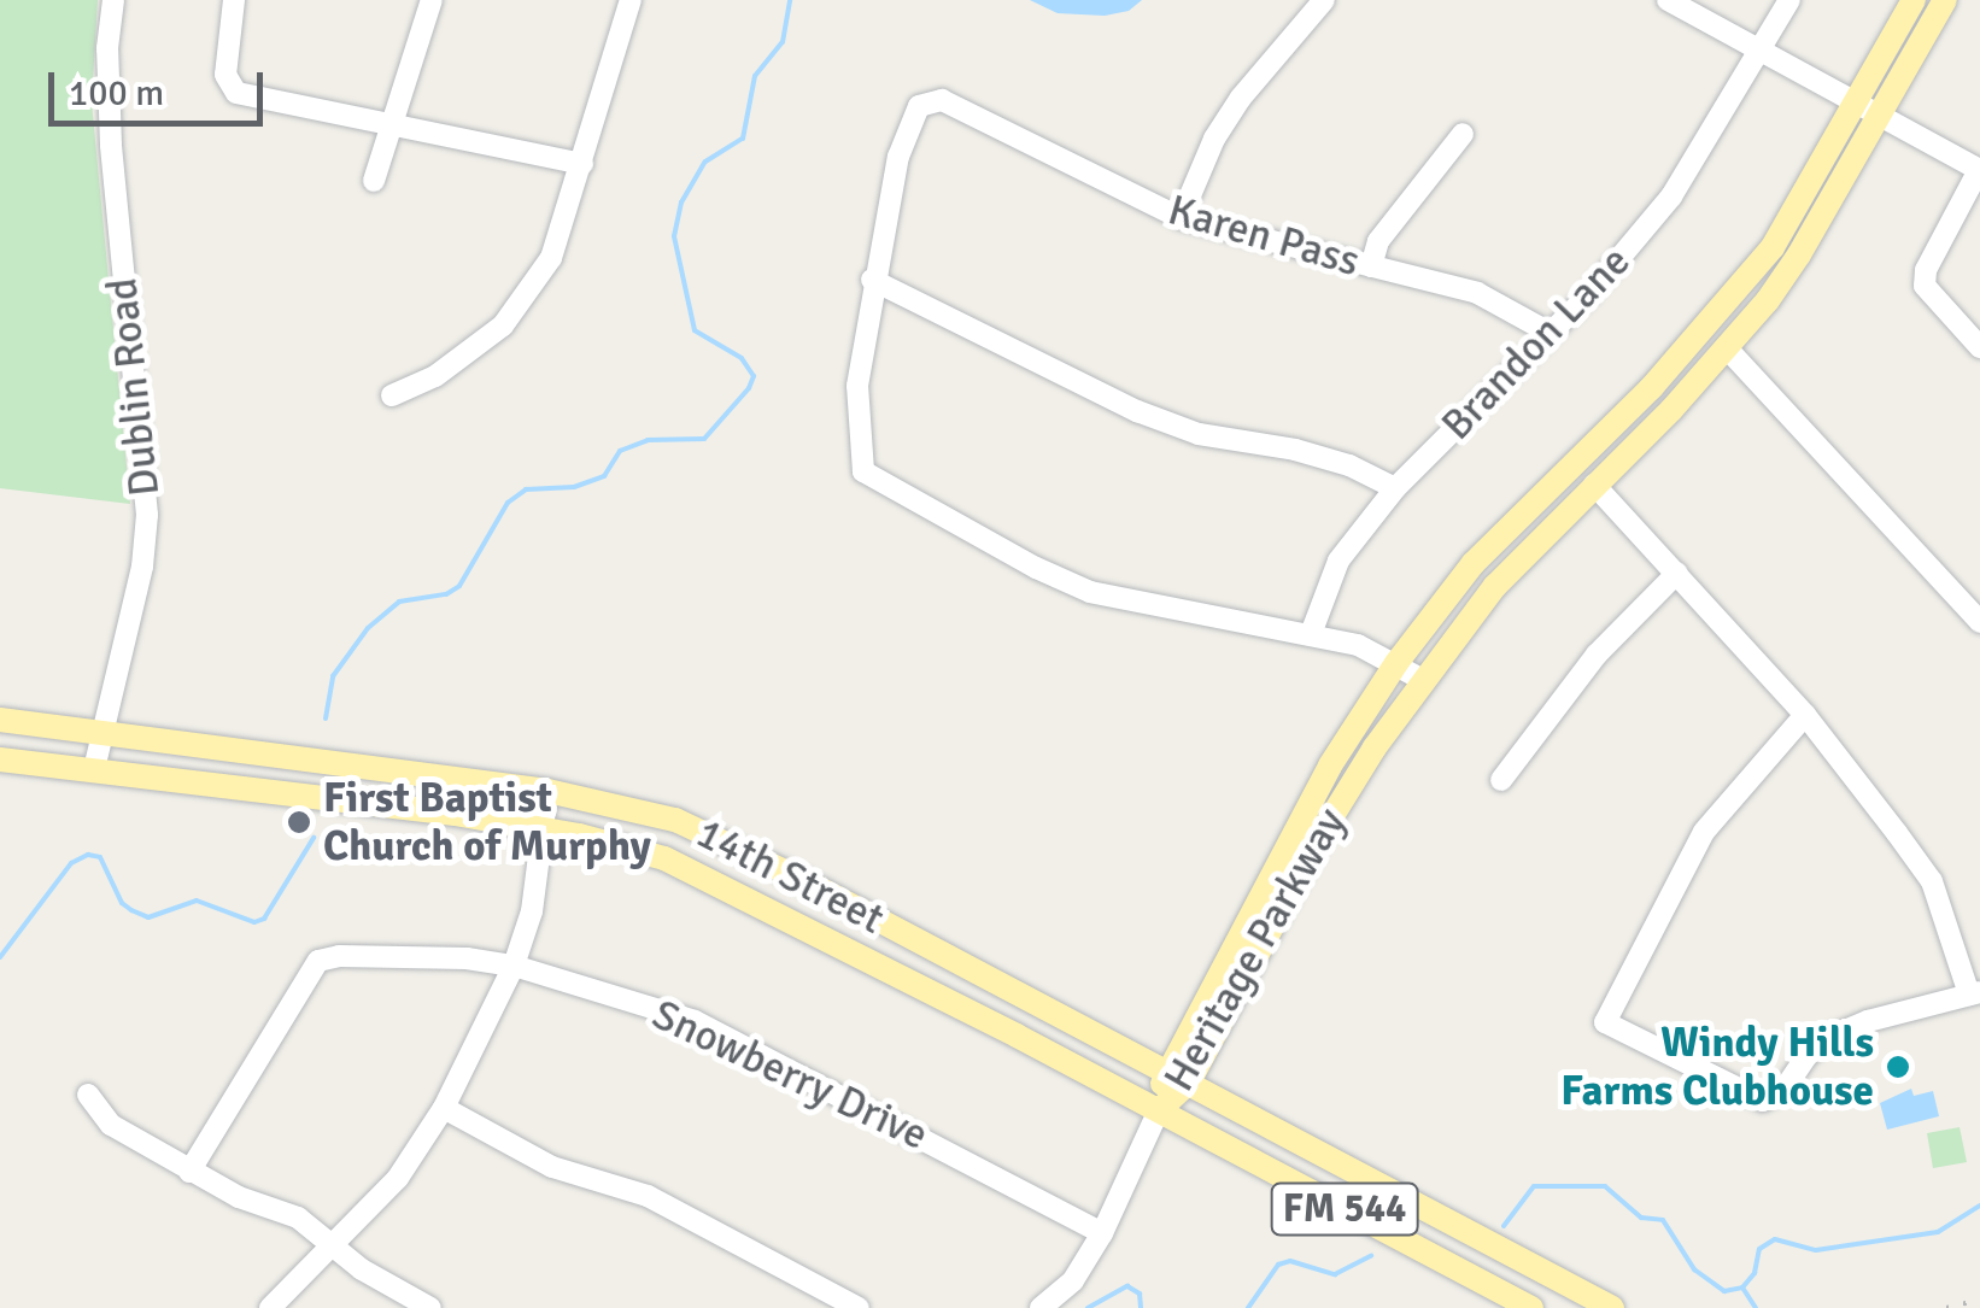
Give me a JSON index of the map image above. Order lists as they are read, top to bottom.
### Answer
{
  "streets": {
    "main road": ["14th Street", "Heritage Parkway", "FM 544"],
    "street": [
      "Karen Pass",
      "Brandon Lane",
      "Dublin Road",
      "Snowberry Drive"
    ]
  },
  "crossings": [
    ["Karen Pass", "Brandon Lane"],
    ["Dublin Road", "14th Street"],
    ["14th Street", "Heritage Parkway"],
    ["14th Street", "FM 544"],
    ["Heritage Parkway", "FM 544"]
  ],
  "places": ["First Baptist Church of Murphy", "Windy Hills Farms Clubhouse"],
  "scale_bar": "100 m"
}
